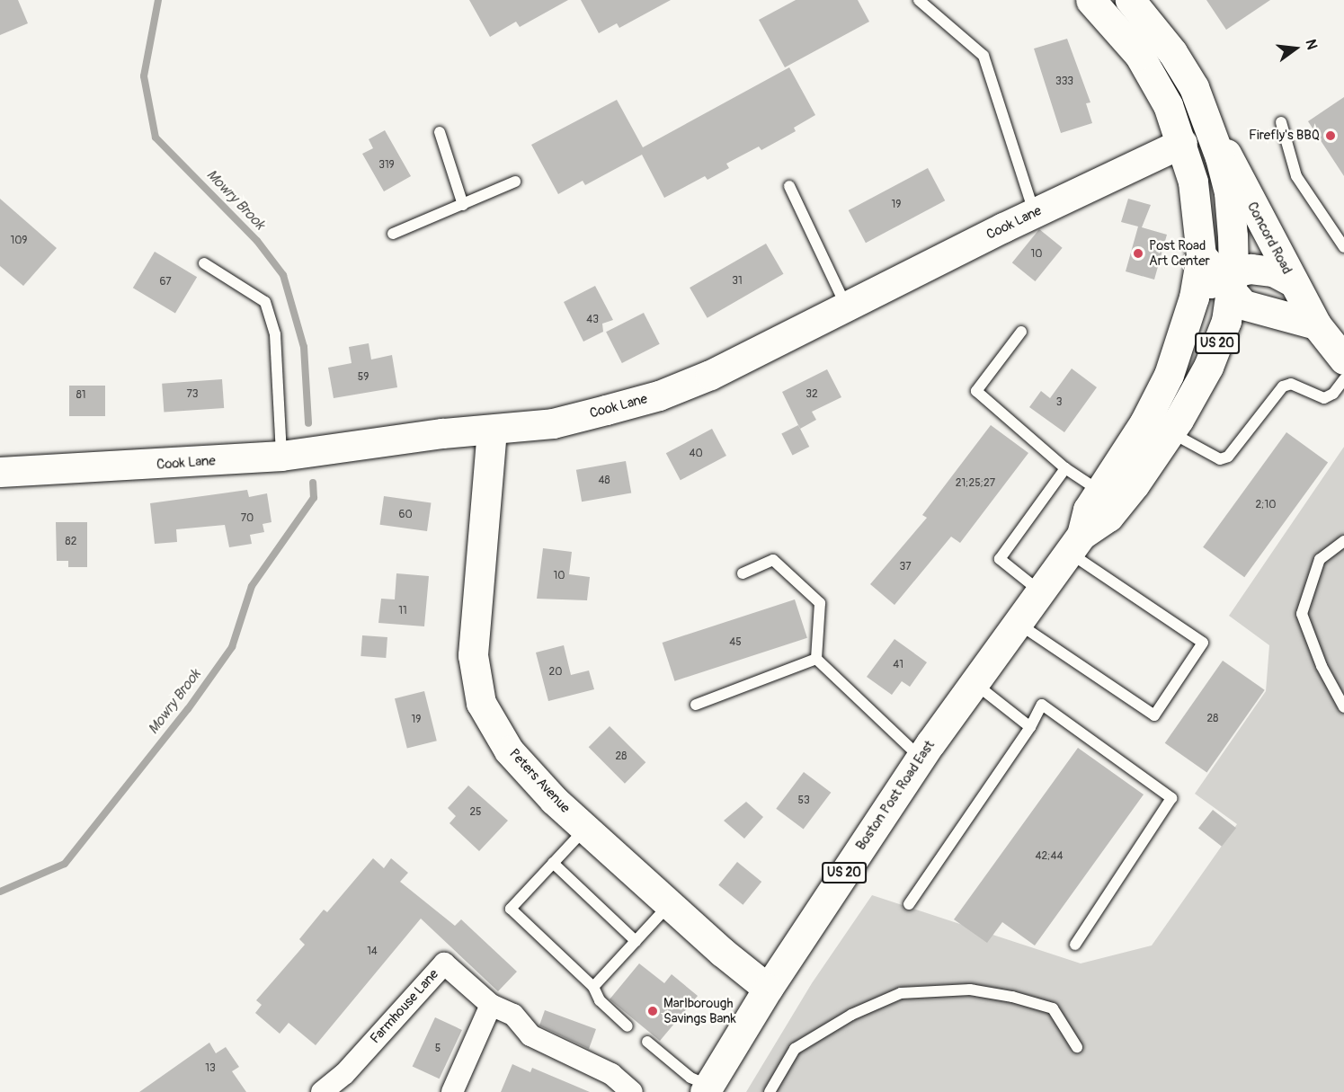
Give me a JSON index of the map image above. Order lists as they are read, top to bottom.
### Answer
{
  "streets": {
    "main road": [
      "Cook Lane",
      "Concord Road",
      "US 20",
      "Peters Avenue",
      "Boston Post Road East"
    ],
    "street": ["Farmhouse Lane"]
  },
  "crossings": [
    ["Cook Lane", "US 20"],
    ["Cook Lane", "Peters Avenue"],
    ["Cook Lane", "Boston Post Road East"],
    ["Concord Road", "US 20"],
    ["Concord Road", "Boston Post Road East"],
    ["US 20", "Boston Post Road East"],
    ["Peters Avenue", "Boston Post Road East"]
  ],
  "water": ["Mowry Brook"],
  "places": ["Firefly's BBQ", "Post Road Art Center", "Marlborough Savings Bank"],
  "house_numbers": [
    "333",
    "319",
    "19",
    "109",
    "10",
    "31",
    "67",
    "43",
    "59",
    "73",
    "32",
    "81",
    "3",
    "40",
    "48",
    "21;25;27",
    "2;10",
    "60",
    "70",
    "82",
    "37",
    "10",
    "11",
    "45",
    "41",
    "20",
    "28",
    "19",
    "28",
    "53",
    "25",
    "42;44",
    "14",
    "5",
    "13"
  ],
  "north": "right"
}
